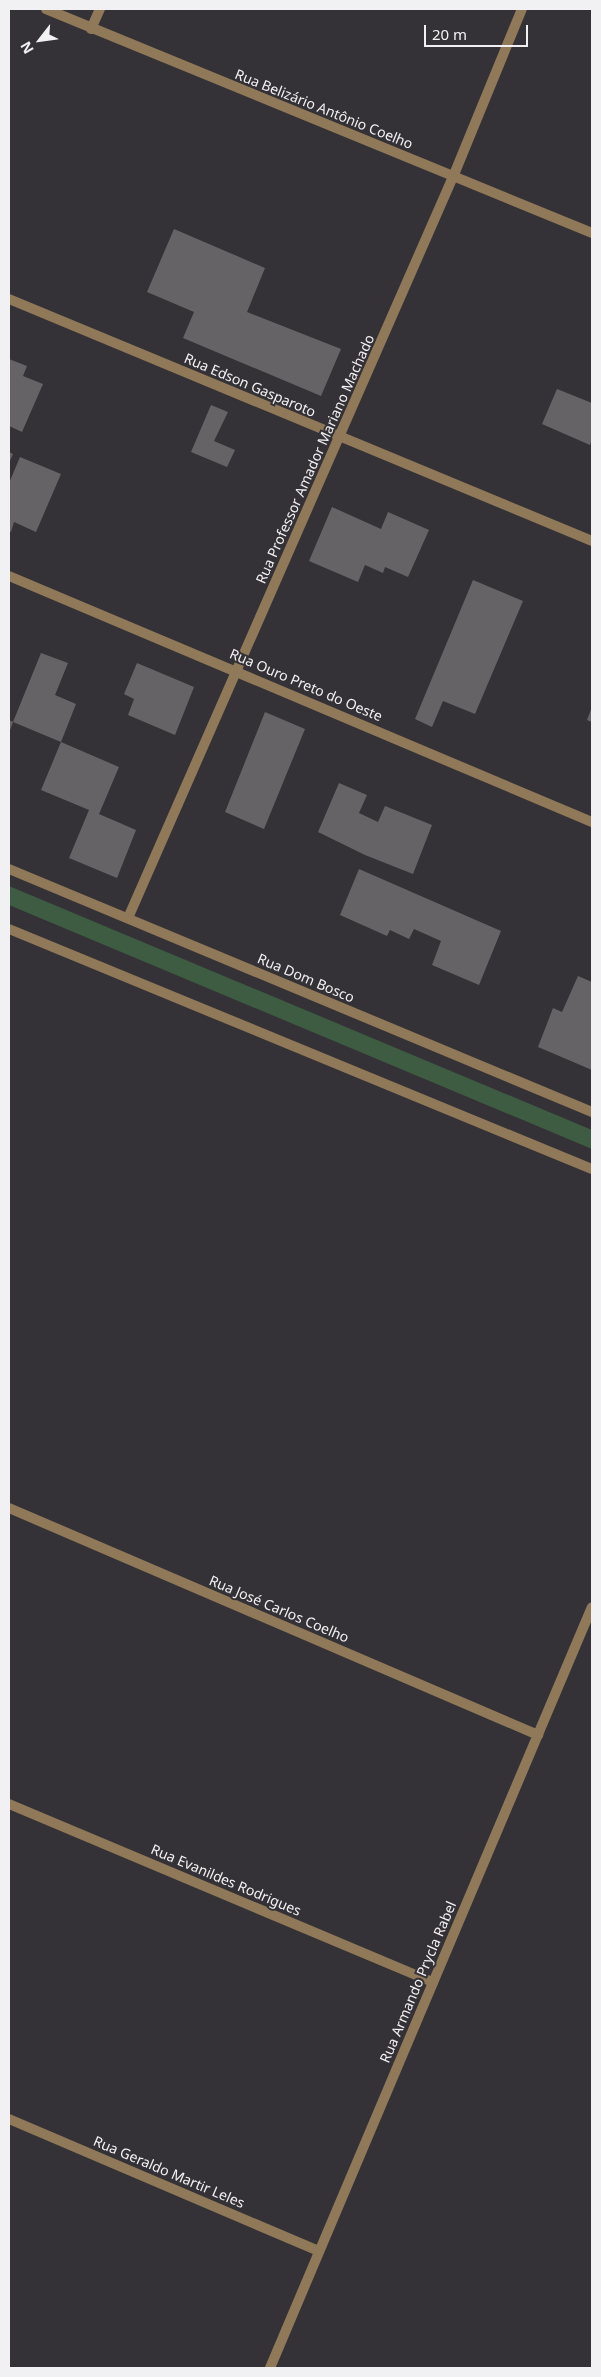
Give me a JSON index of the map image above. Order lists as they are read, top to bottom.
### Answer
{
  "streets": {
    "street": [
      "Rua Belizário Antônio Coelho",
      "Rua Edson Gasparoto",
      "Rua Professor Amador Mariano Machado",
      "Rua Ouro Preto do Oeste",
      "Rua Dom Bosco",
      "Rua José Carlos Coelho",
      "Rua Evanildes Rodrigues",
      "Rua Armando Prycla Rabel",
      "Rua Geraldo Martir Leles"
    ]
  },
  "crossings": [
    ["Rua Belizário Antônio Coelho", "Rua Professor Amador Mariano Machado"],
    ["Rua Edson Gasparoto", "Rua Professor Amador Mariano Machado"],
    ["Rua Professor Amador Mariano Machado", "Rua Ouro Preto do Oeste"],
    ["Rua Professor Amador Mariano Machado", "Rua Dom Bosco"],
    ["Rua José Carlos Coelho", "Rua Armando Prycla Rabel"],
    ["Rua Evanildes Rodrigues", "Rua Armando Prycla Rabel"],
    ["Rua Armando Prycla Rabel", "Rua Geraldo Martir Leles"]
  ],
  "scale_bar": "20 m",
  "north": "bottom left"
}
